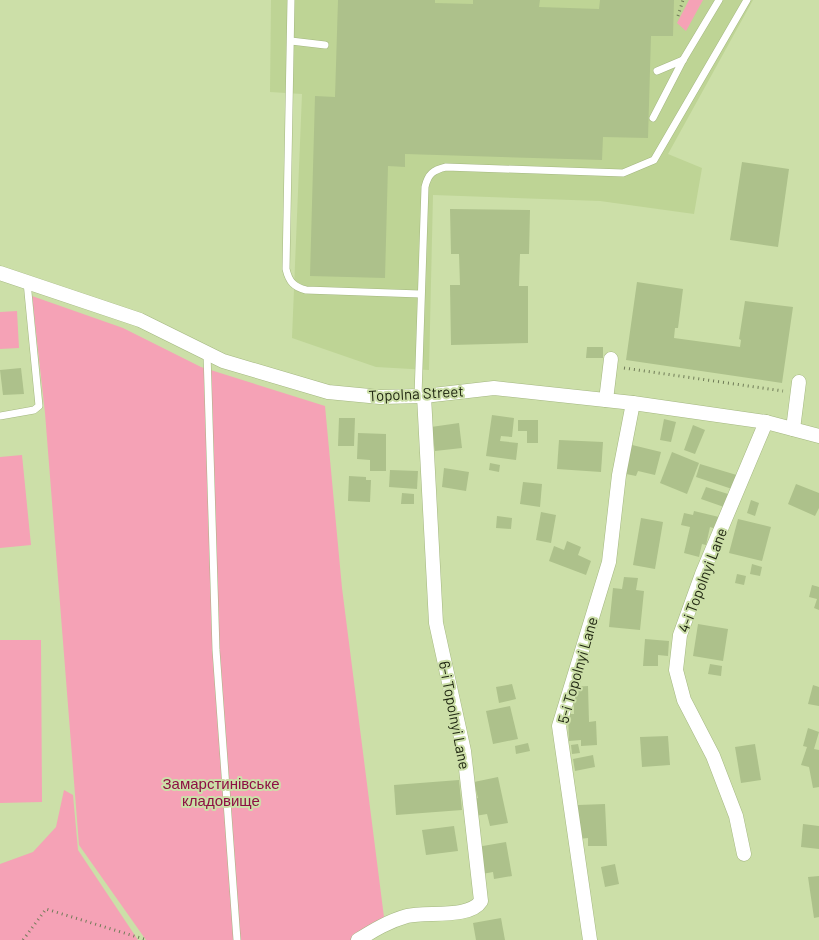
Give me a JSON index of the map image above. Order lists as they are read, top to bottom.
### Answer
{
  "streets": {
    "street": [
      "Topolna Street",
      "4-i Topolnyi Lane",
      "5-i Topolnyi Lane",
      "6-i Topolnyi Lane"
    ]
  },
  "crossings": [
    ["Topolna Street", "4-i Topolnyi Lane"],
    ["Topolna Street", "5-i Topolnyi Lane"],
    ["Topolna Street", "6-i Topolnyi Lane"]
  ],
  "parks": ["Замарстинівське кладовище"]
}
